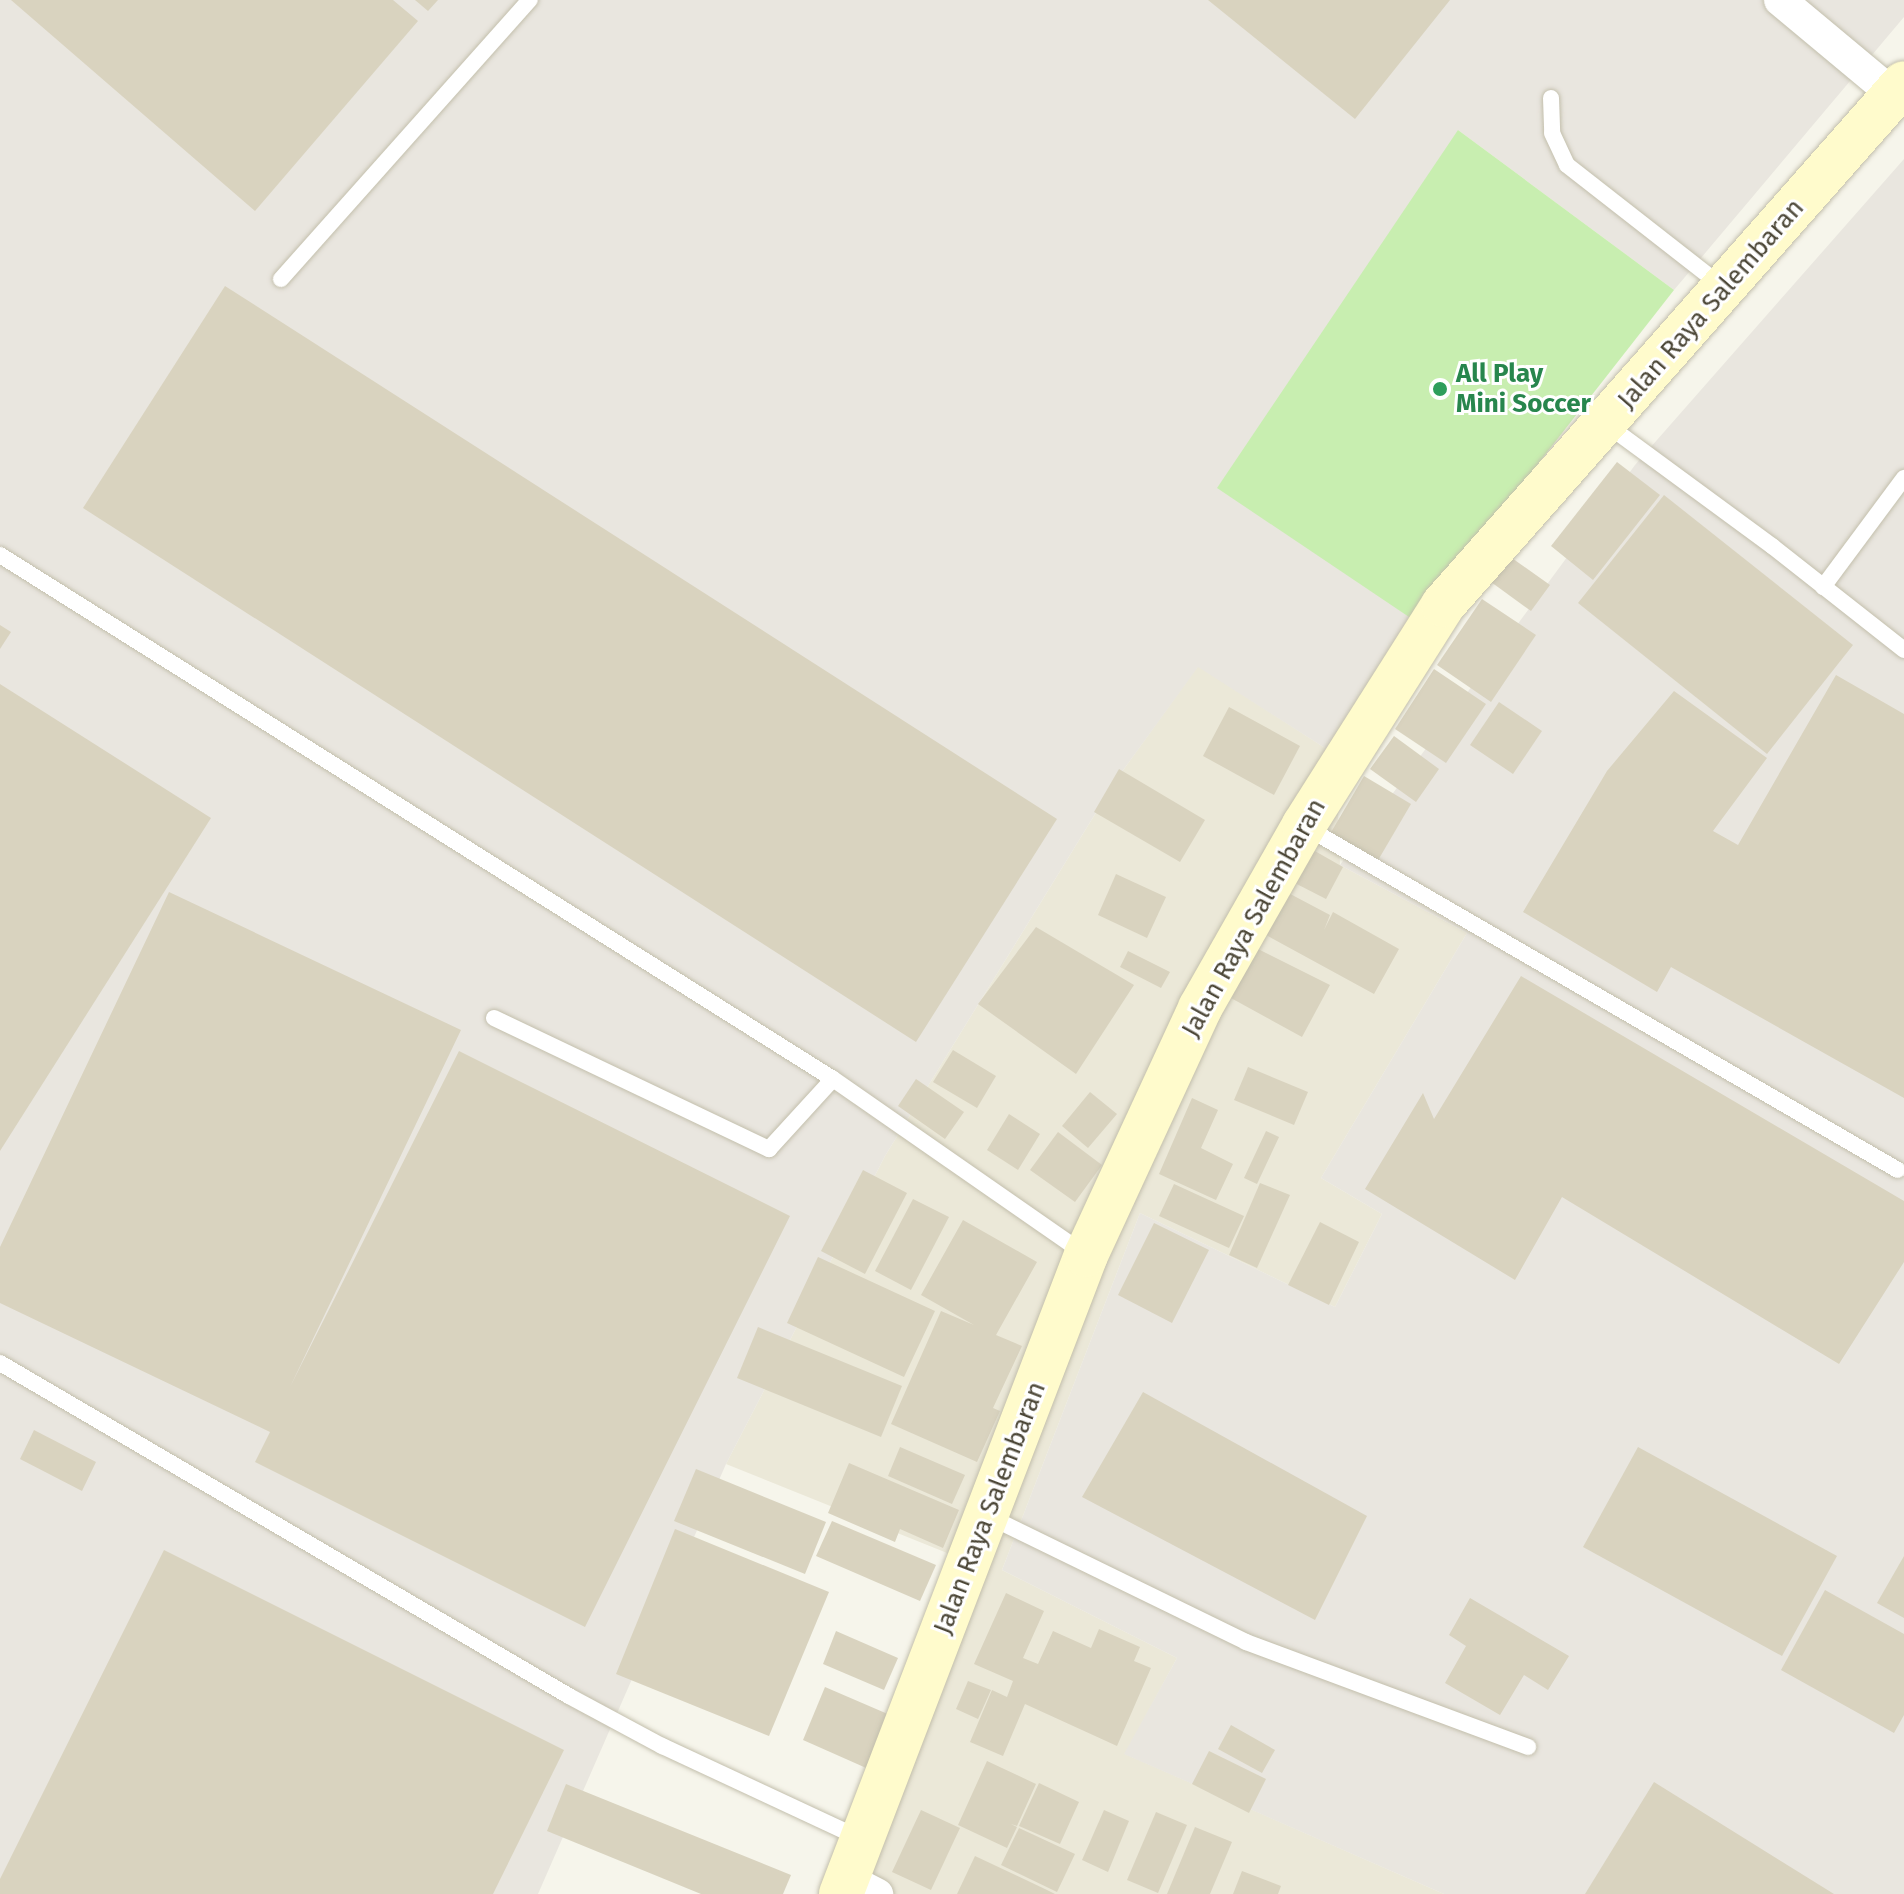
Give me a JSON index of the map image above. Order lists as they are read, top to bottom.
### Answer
{
  "streets": {
    "main road": ["Jalan Raya Salembaran"]
  },
  "places": ["All Play Mini Soccer"]
}
